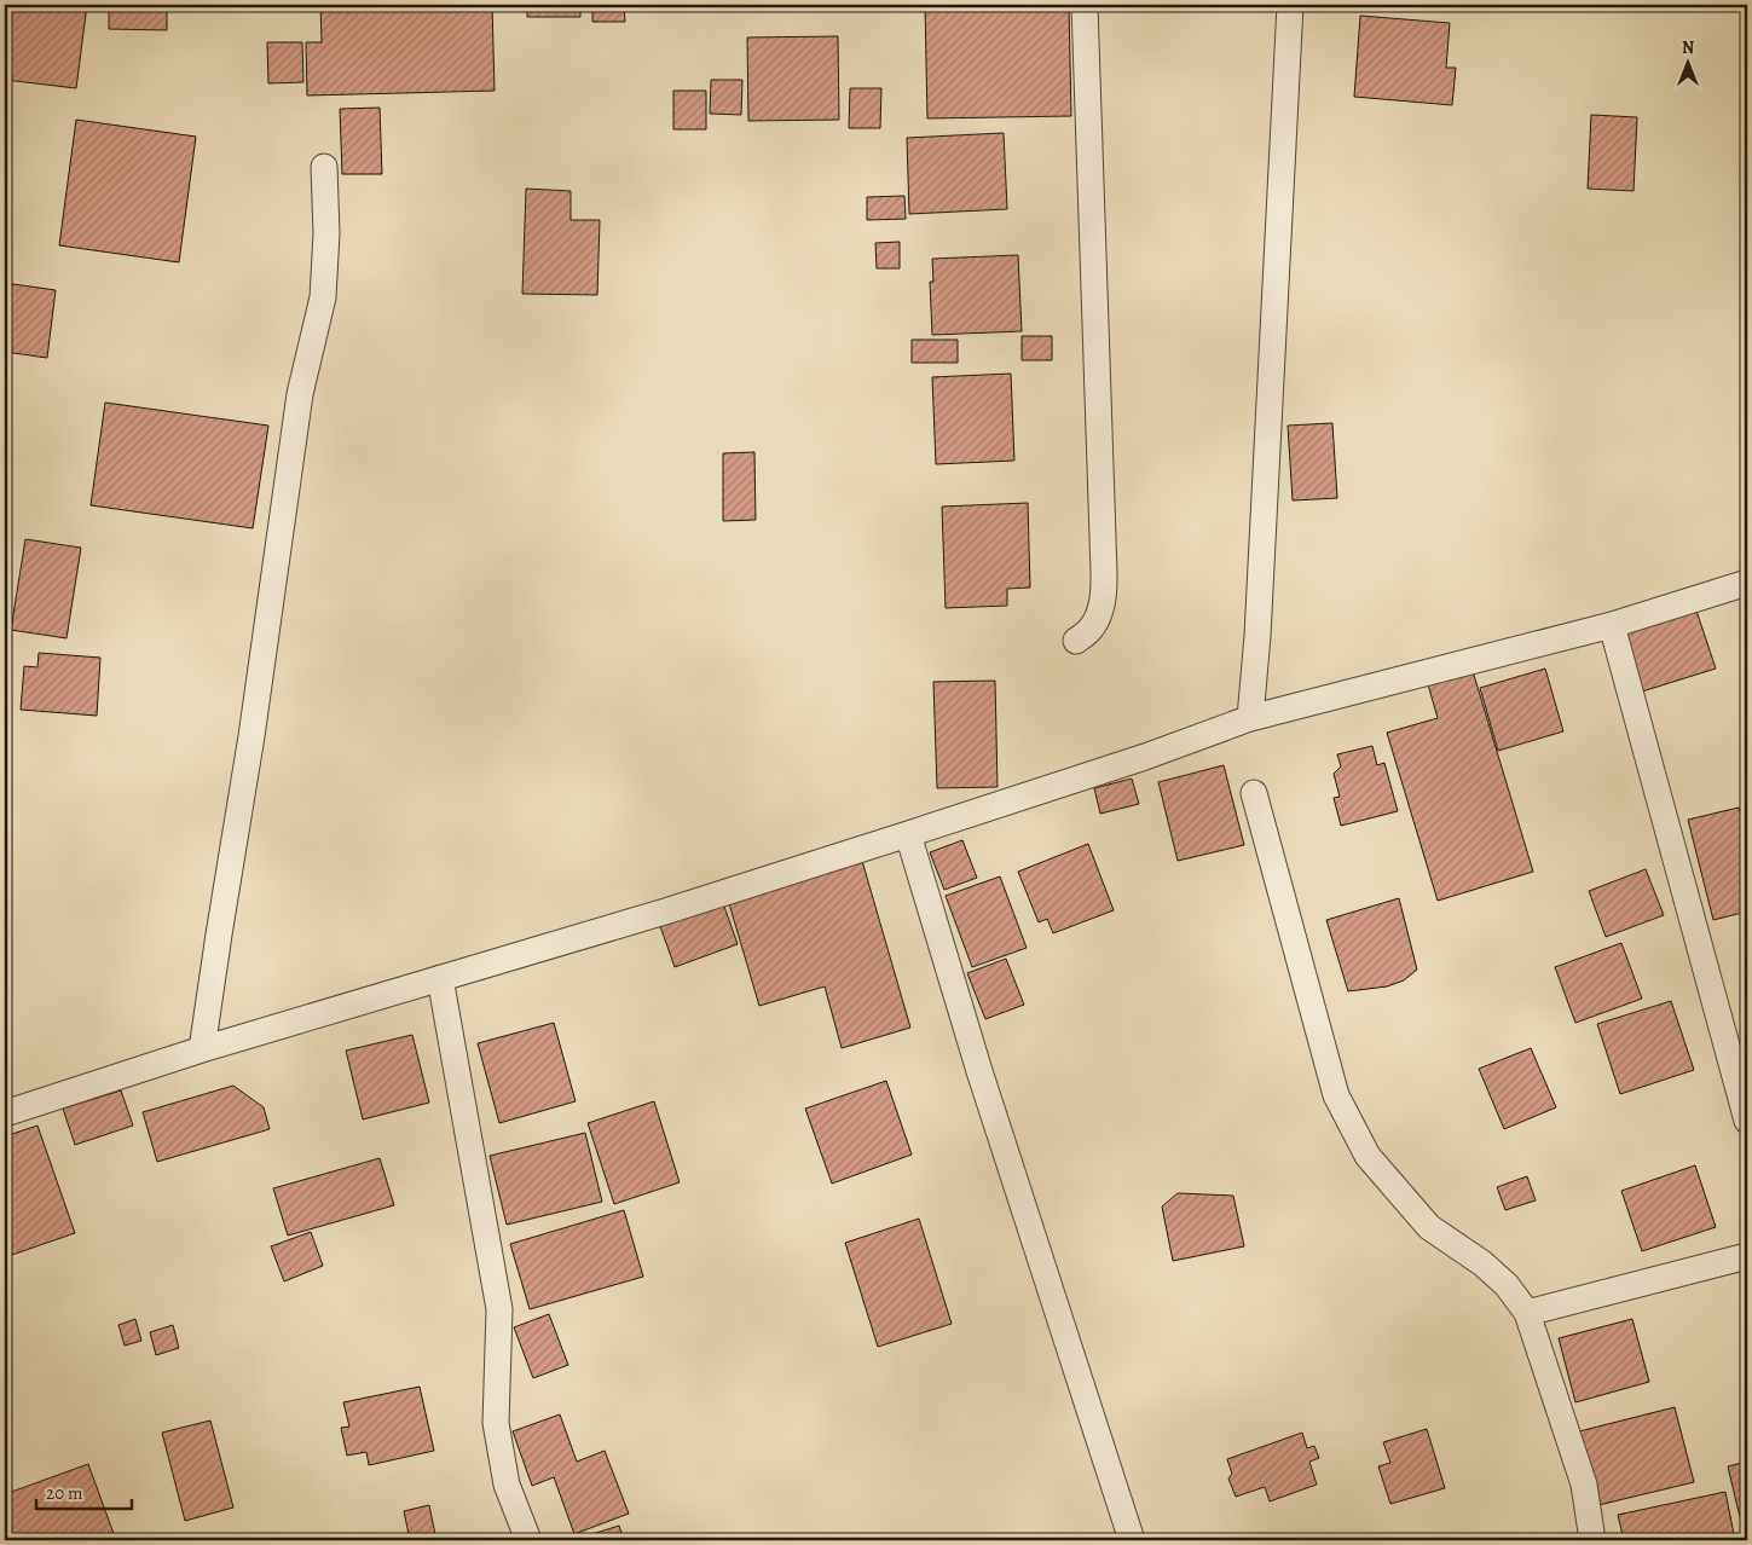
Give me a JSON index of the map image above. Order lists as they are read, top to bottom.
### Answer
{
  "scale_bar": "20 m",
  "north": "top"
}
